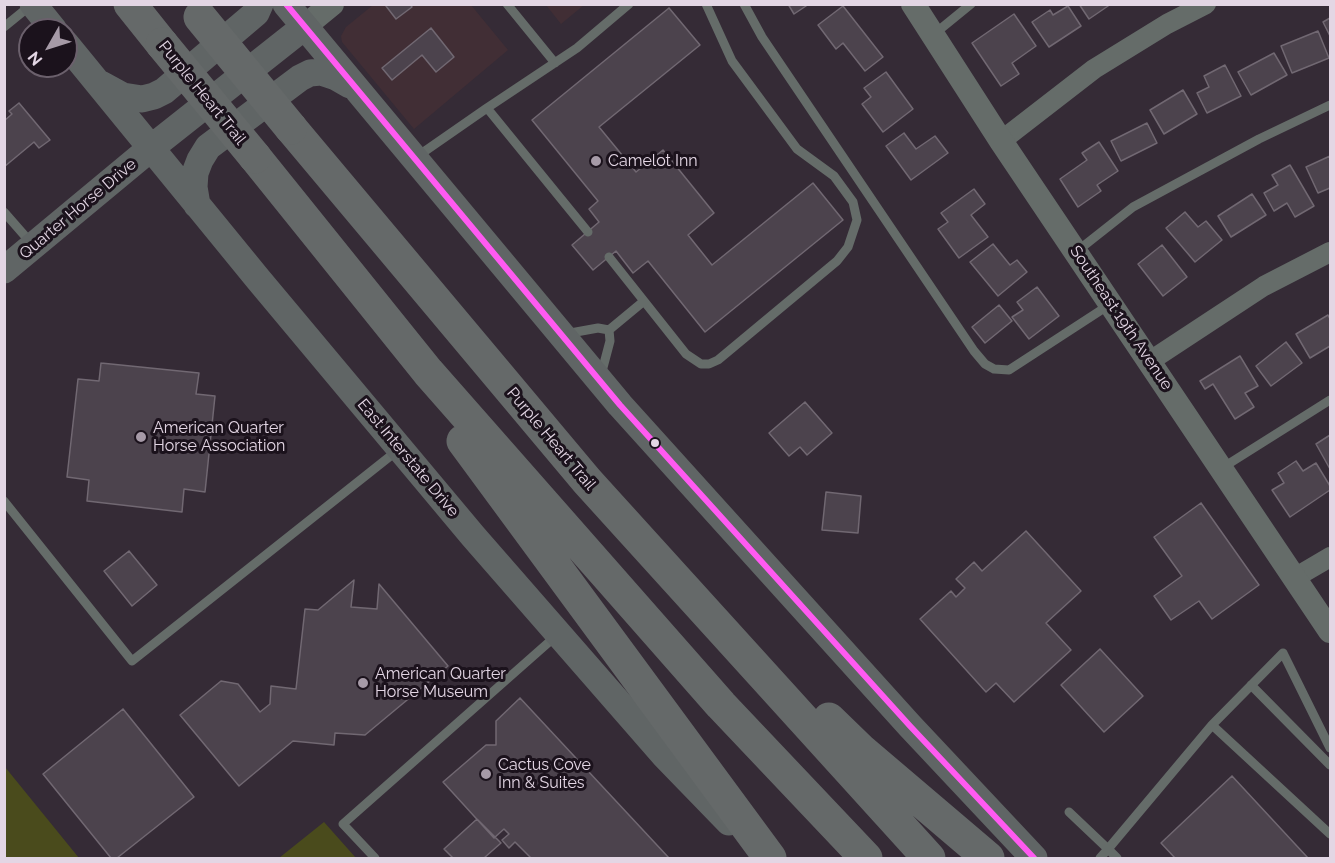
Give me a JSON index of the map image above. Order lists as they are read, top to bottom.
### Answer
{
  "streets": {
    "highway": ["Purple Heart Trail"],
    "main road": ["Quarter Horse Drive", "East Interstate Drive"],
    "street": ["Southeast 19th Avenue"]
  },
  "crossings": [
    ["Quarter Horse Drive", "East Interstate Drive"]
  ],
  "places": [
    "Camelot Inn",
    "American Quarter Horse Association",
    "American Quarter Horse Museum",
    "Cactus Cove Inn & Suites"
  ],
  "north": "bottom left"
}
